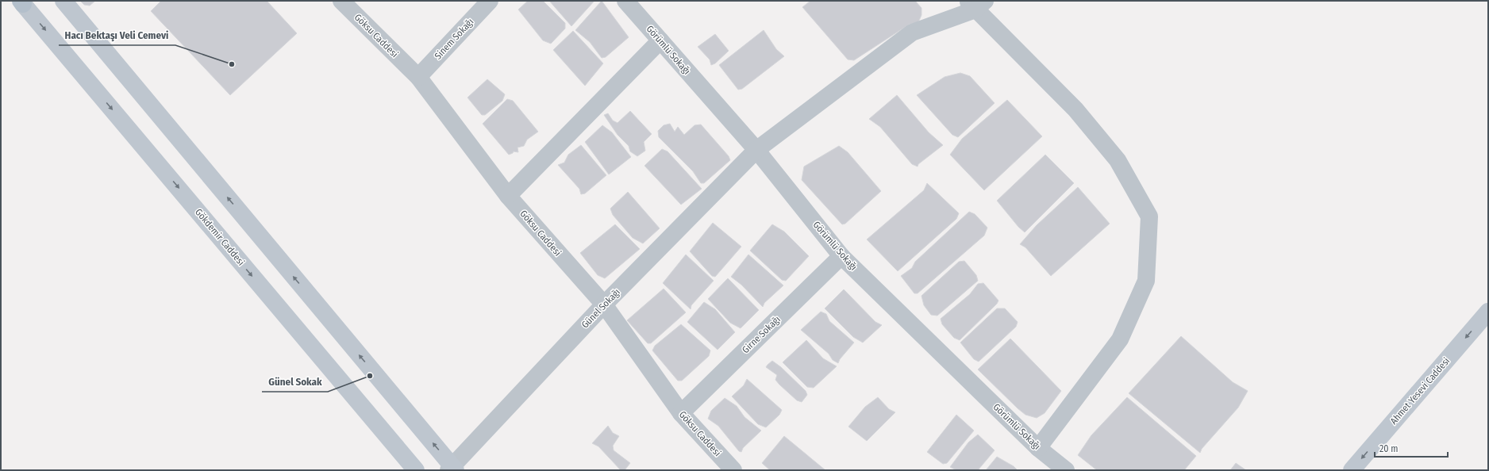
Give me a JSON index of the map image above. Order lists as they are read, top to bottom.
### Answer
{
  "streets": {
    "main road": ["Gökdemir Caddesi", "Ahmet Yesevi Caddesi"],
    "street": [
      "Göksu Caddesi",
      "Sinem Sokağı",
      "Görümlü Sokağı",
      "Günel Sokağı",
      "Girne Sokağı"
    ]
  },
  "crossings": [
    ["Göksu Caddesi", "Sinem Sokağı"],
    ["Göksu Caddesi", "Günel Sokağı"],
    ["Göksu Caddesi", "Girne Sokağı"],
    ["Görümlü Sokağı", "Günel Sokağı"],
    ["Görümlü Sokağı", "Girne Sokağı"]
  ],
  "one_way": ["Ahmet Yesevi Caddesi"],
  "places": ["Hacı Bektaşı Veli Cemevi", "Günel Sokak"],
  "scale_bar": "20 m"
}
